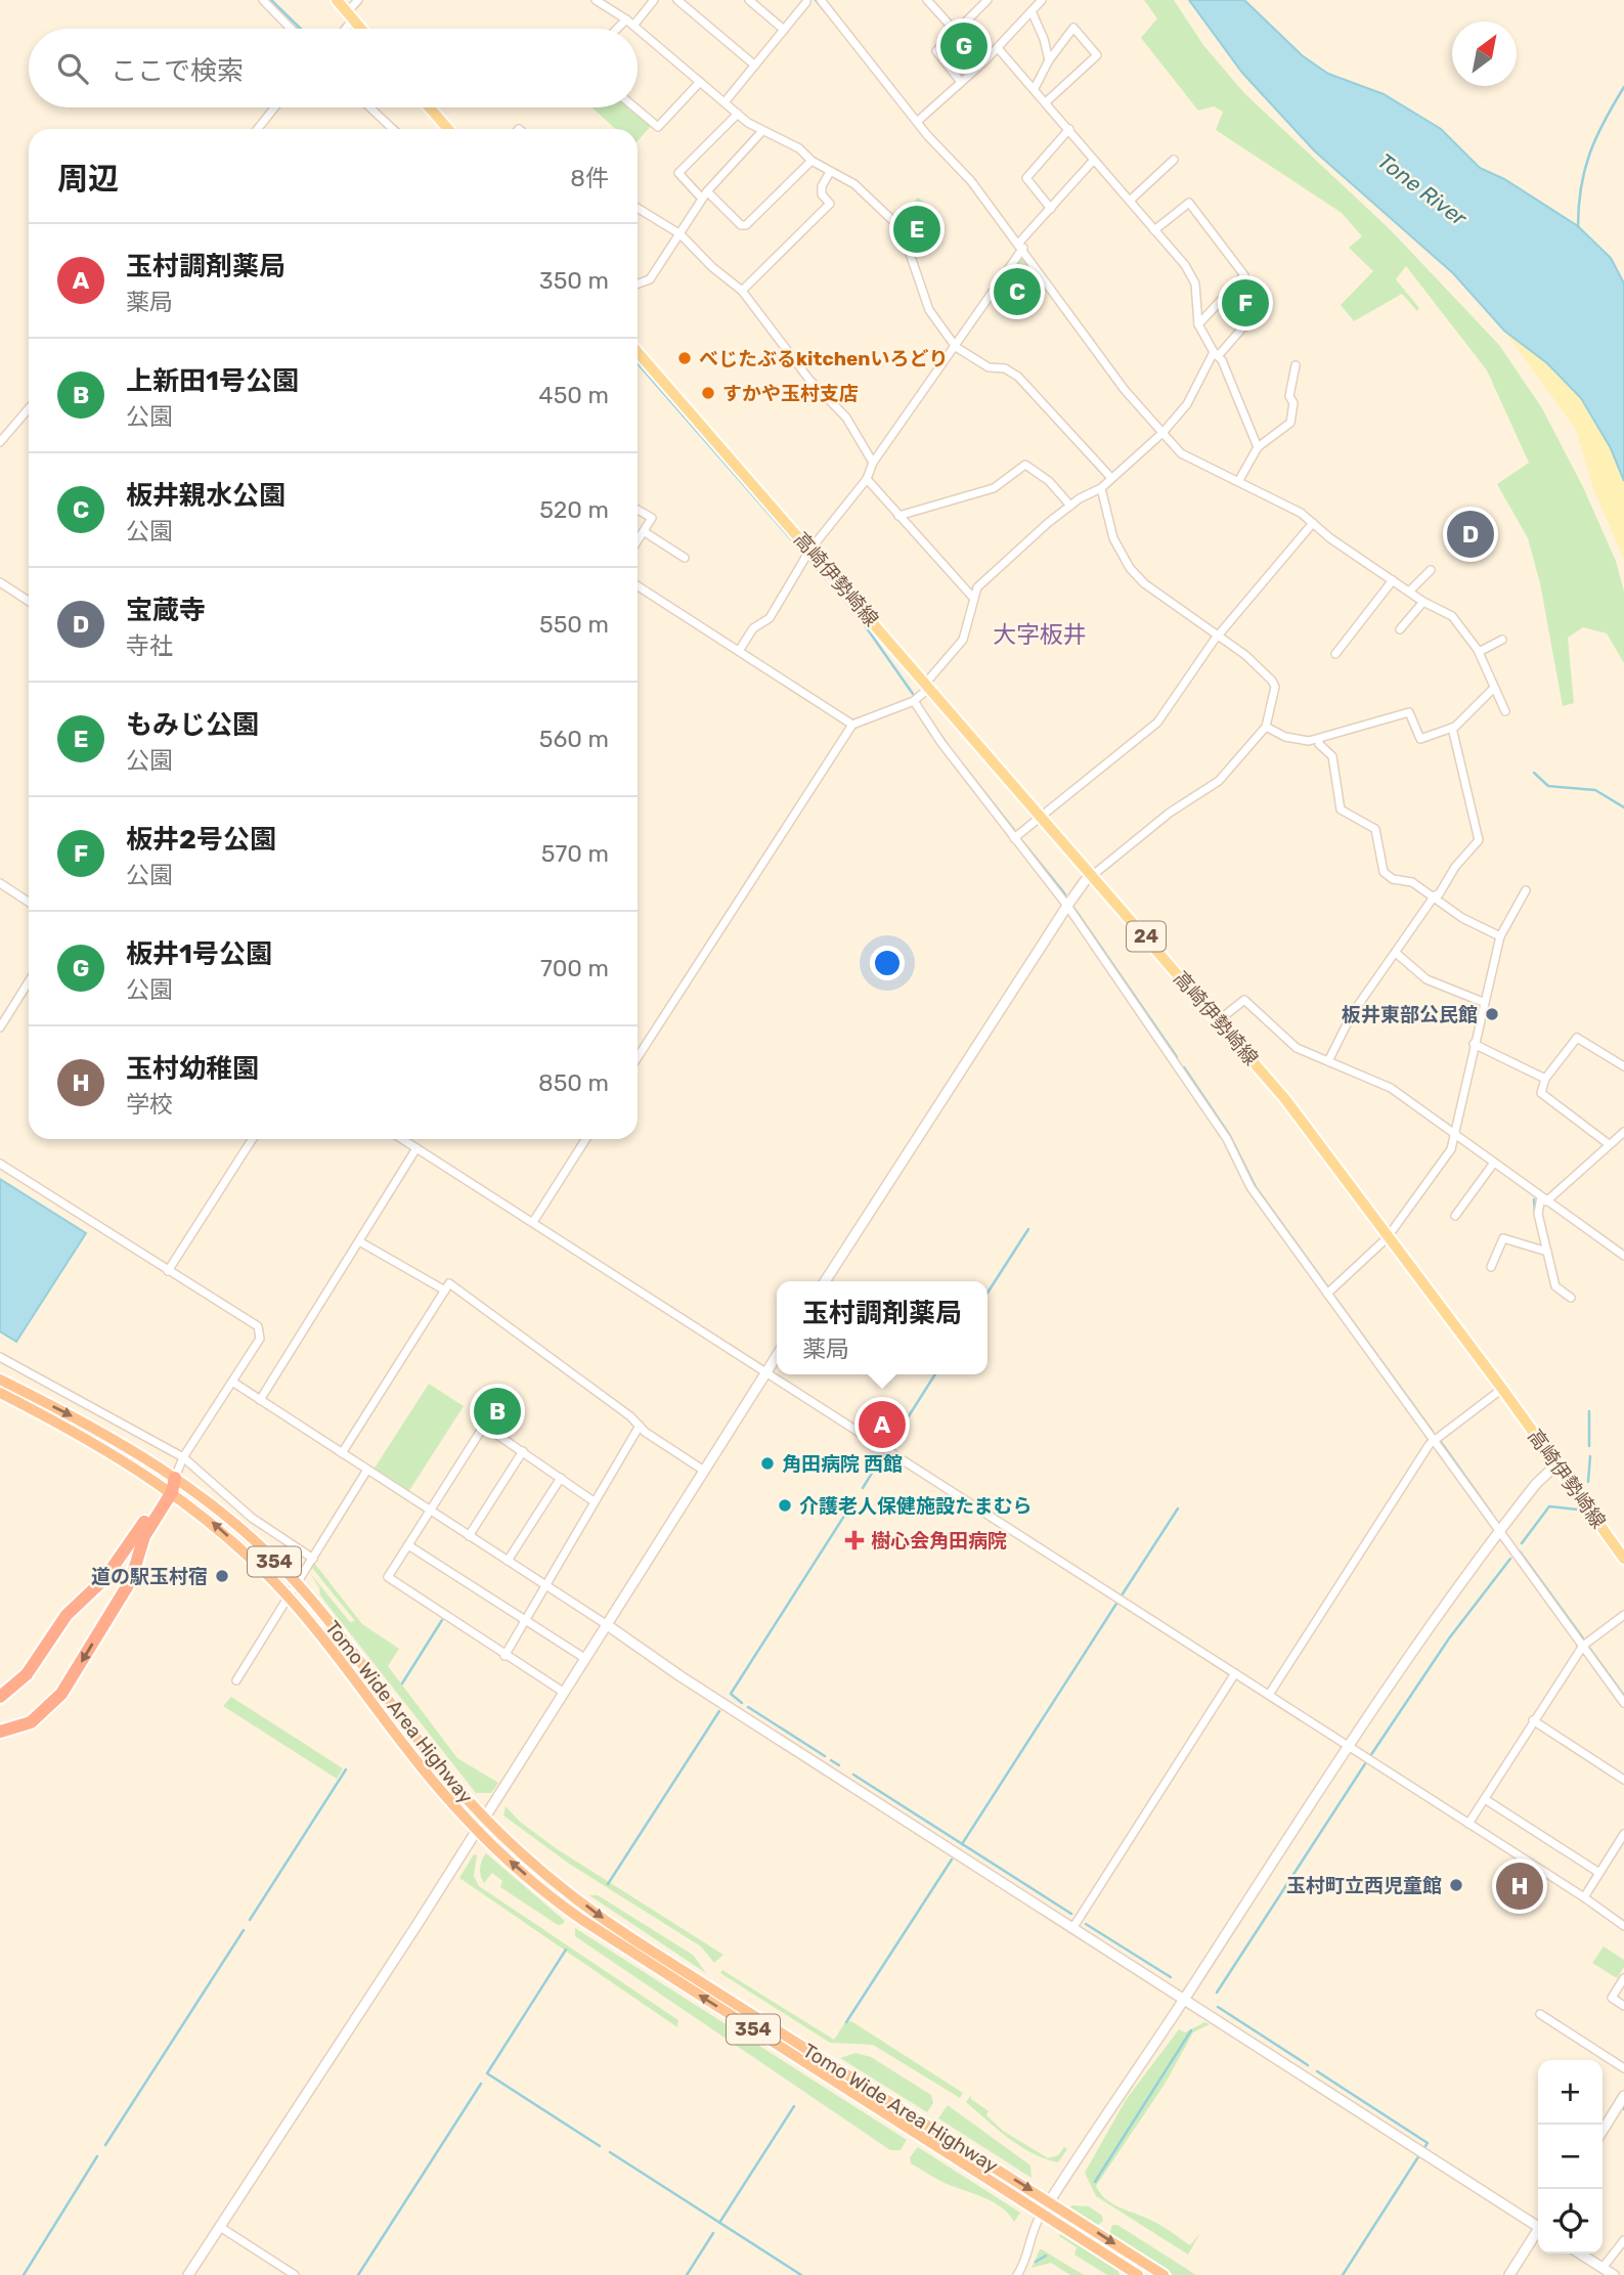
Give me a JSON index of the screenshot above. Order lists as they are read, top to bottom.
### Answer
{
  "streets": {
    "highway": ["354", "Tomo Wide Area Highway"],
    "main road": ["高崎伊勢崎線", "24"]
  },
  "districts": ["大字板井"],
  "water": ["Tone River"],
  "places": {
    "other": [
      "べじたぶるkitchenいろどり",
      "すかや玉村支店",
      "板井東部公民館",
      "角田病院 西館",
      "介護老人保健施設たまむら",
      "道の駅玉村宿",
      "玉村町立西児童館"
    ],
    "health": ["樹心会角田病院"]
  },
  "north": "top right",
  "page": {
    "pins": [
      "G",
      "E",
      "C",
      "F",
      "D",
      "B",
      "A",
      "H"
    ],
    "search": "ここで検索",
    "heading": ["周辺", "8件"],
    "list": [
      {
        "mark": "A",
        "name": "玉村調剤薬局",
        "note": "薬局",
        "value": "350 m"
      },
      {
        "mark": "B",
        "name": "上新田1号公園",
        "note": "公園",
        "value": "450 m"
      },
      {
        "mark": "C",
        "name": "板井親水公園",
        "note": "公園",
        "value": "520 m"
      },
      {
        "mark": "D",
        "name": "宝蔵寺",
        "note": "寺社",
        "value": "550 m"
      },
      {
        "mark": "E",
        "name": "もみじ公園",
        "note": "公園",
        "value": "560 m"
      },
      {
        "mark": "F",
        "name": "板井2号公園",
        "note": "公園",
        "value": "570 m"
      },
      {
        "mark": "G",
        "name": "板井1号公園",
        "note": "公園",
        "value": "700 m"
      },
      {
        "mark": "H",
        "name": "玉村幼稚園",
        "note": "学校",
        "value": "850 m"
      }
    ],
    "popup": ["玉村調剤薬局", "薬局"],
    "map_buttons": ["+", "−"]
  }
}
